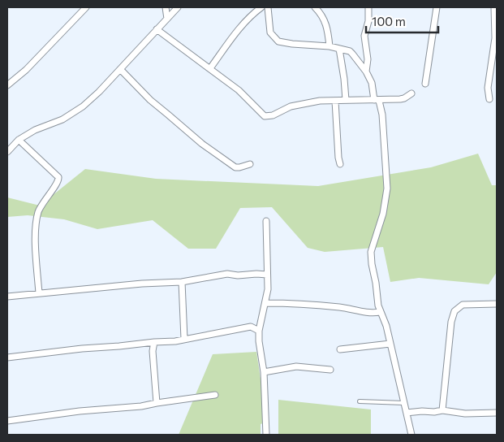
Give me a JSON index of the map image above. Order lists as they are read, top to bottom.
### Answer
{
  "scale_bar": "100 m"
}
